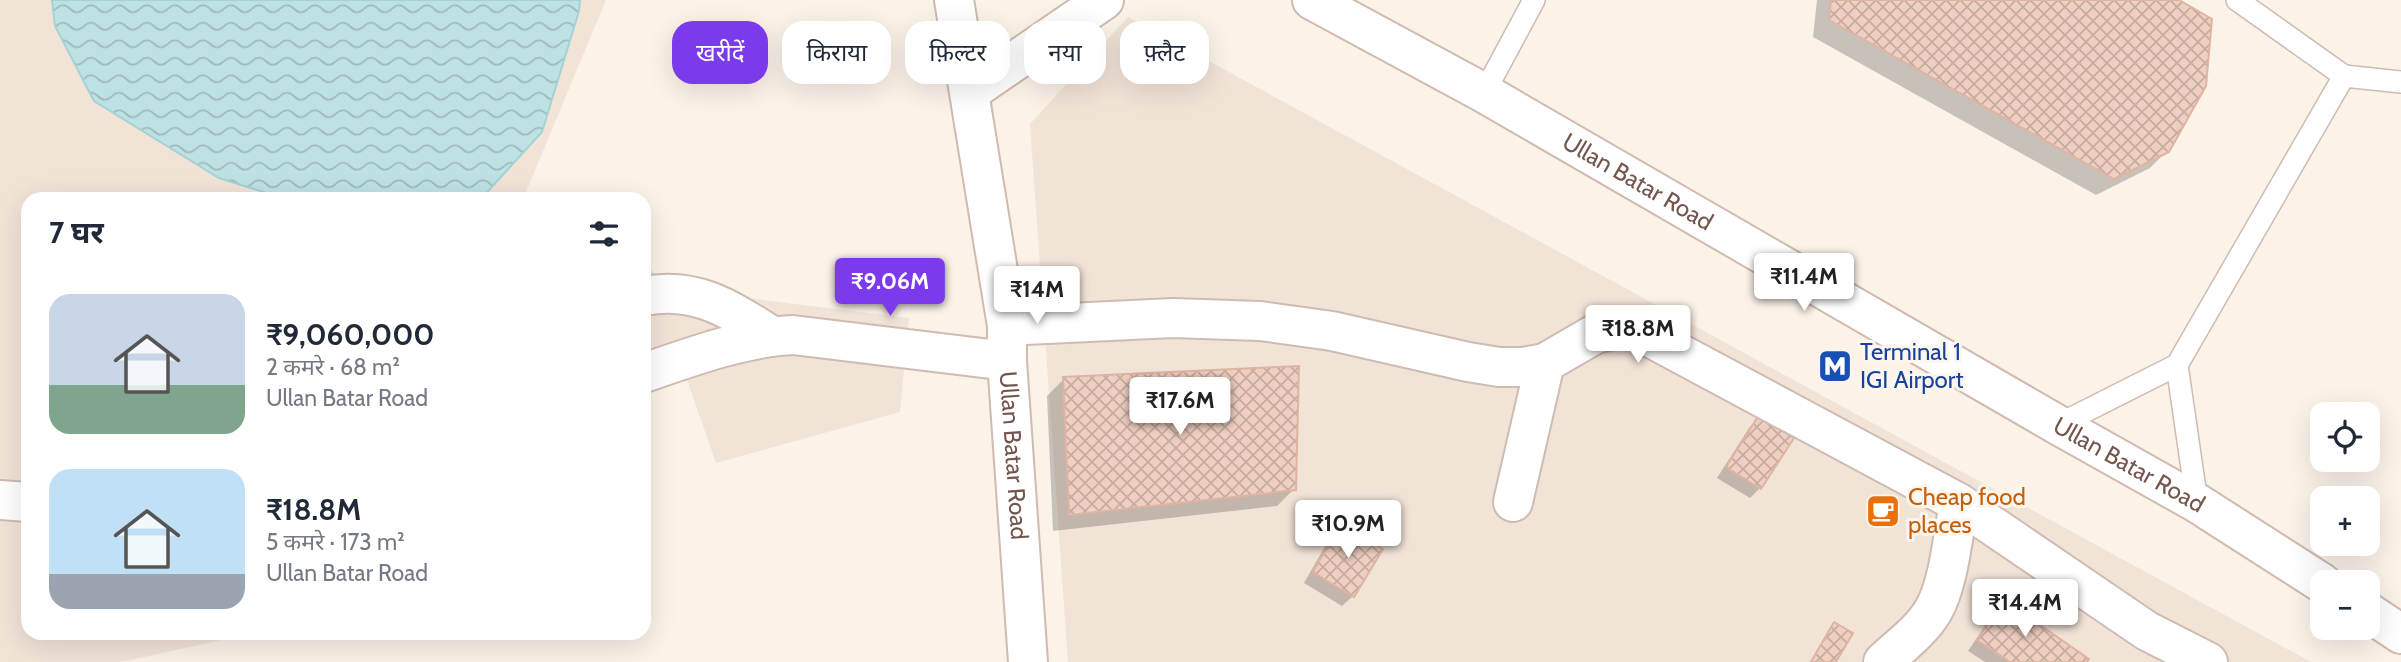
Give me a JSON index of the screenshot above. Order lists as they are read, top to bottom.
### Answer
{
  "streets": {
    "street": ["Ullan Batar Road"]
  },
  "places": {
    "metro station": ["Terminal 1 IGI Airport"],
    "cafe": ["Cheap food places"]
  },
  "page": {
    "chip": [
      "खरीदें",
      "किराया",
      "फ़िल्टर",
      "नया",
      "फ़्लैट"
    ],
    "heading": "7 घर",
    "price": [
      "₹11.4M",
      "₹9.06M",
      "₹14M",
      "₹18.8M",
      "₹17.6M",
      "₹10.9M",
      "₹14.4M"
    ],
    "list": [
      {
        "name": "₹9,060,000",
        "note": "2 कमरे · 68 m² · Ullan Batar Road"
      },
      {
        "name": "₹18.8M",
        "note": "5 कमरे · 173 m² · Ullan Batar Road"
      }
    ],
    "map_buttons": ["+", "−"]
  }
}
